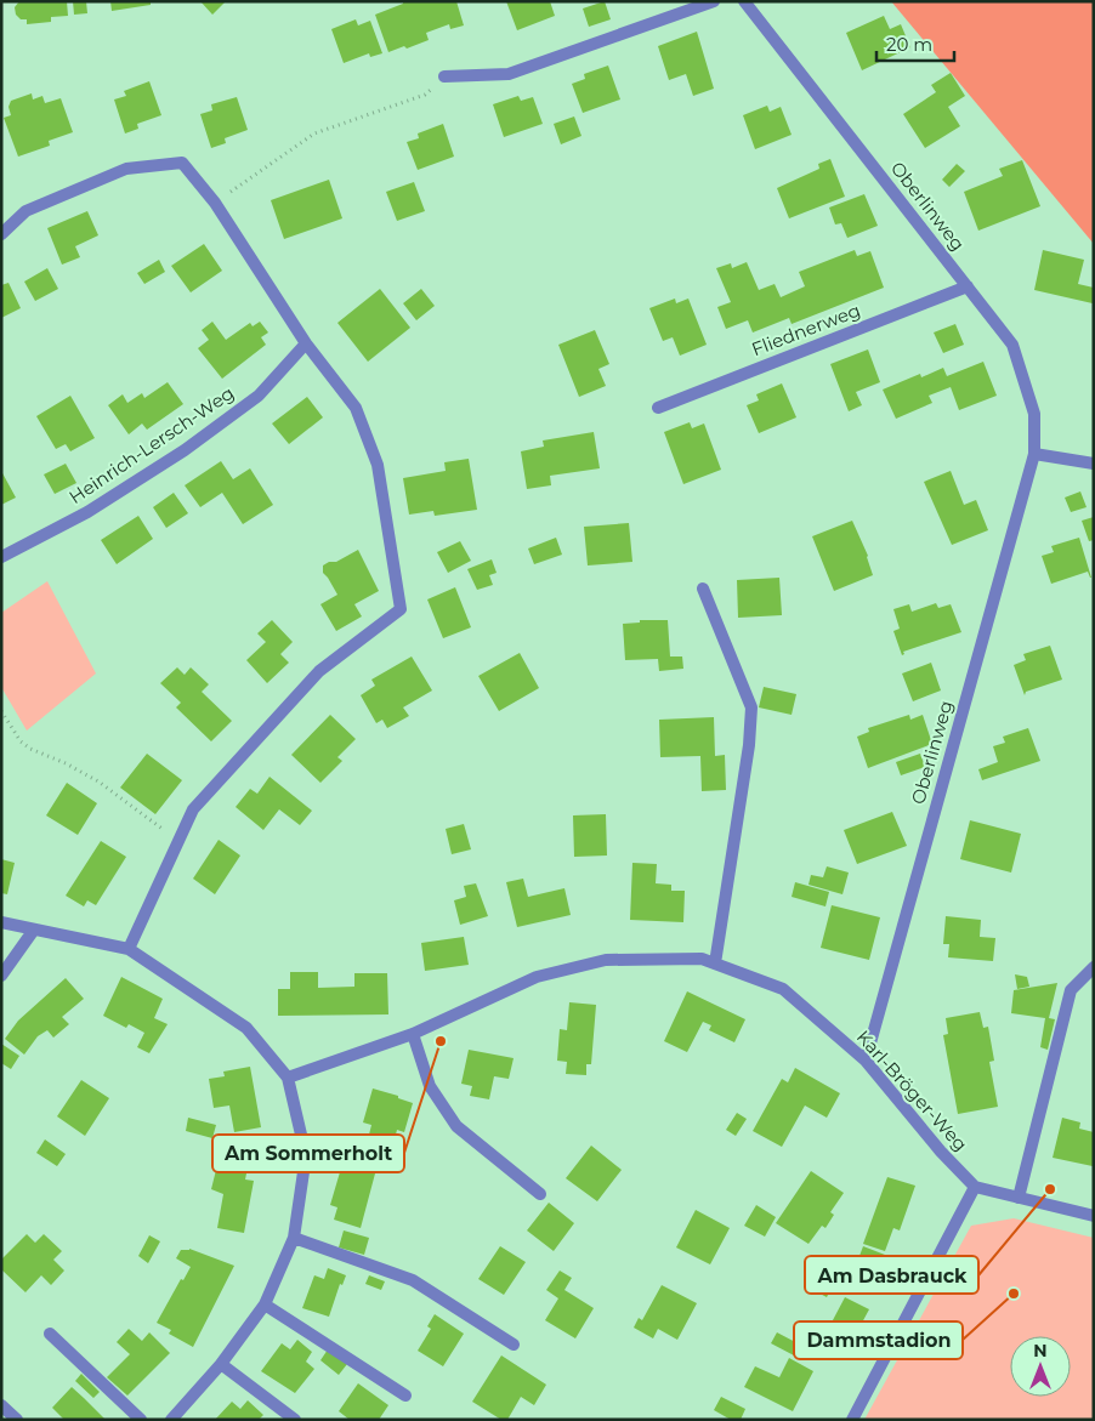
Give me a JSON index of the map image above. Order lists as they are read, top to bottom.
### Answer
{
  "streets": {
    "street": [
      "Oberlinweg",
      "Fliednerweg",
      "Heinrich-Lersch-Weg",
      "Karl-Bröger-Weg"
    ]
  },
  "crossings": [
    ["Oberlinweg", "Fliednerweg"],
    ["Oberlinweg", "Karl-Bröger-Weg"]
  ],
  "places": ["Am Sommerholt", "Am Dasbrauck", "Dammstadion"],
  "scale_bar": "20 m",
  "north": "top"
}
